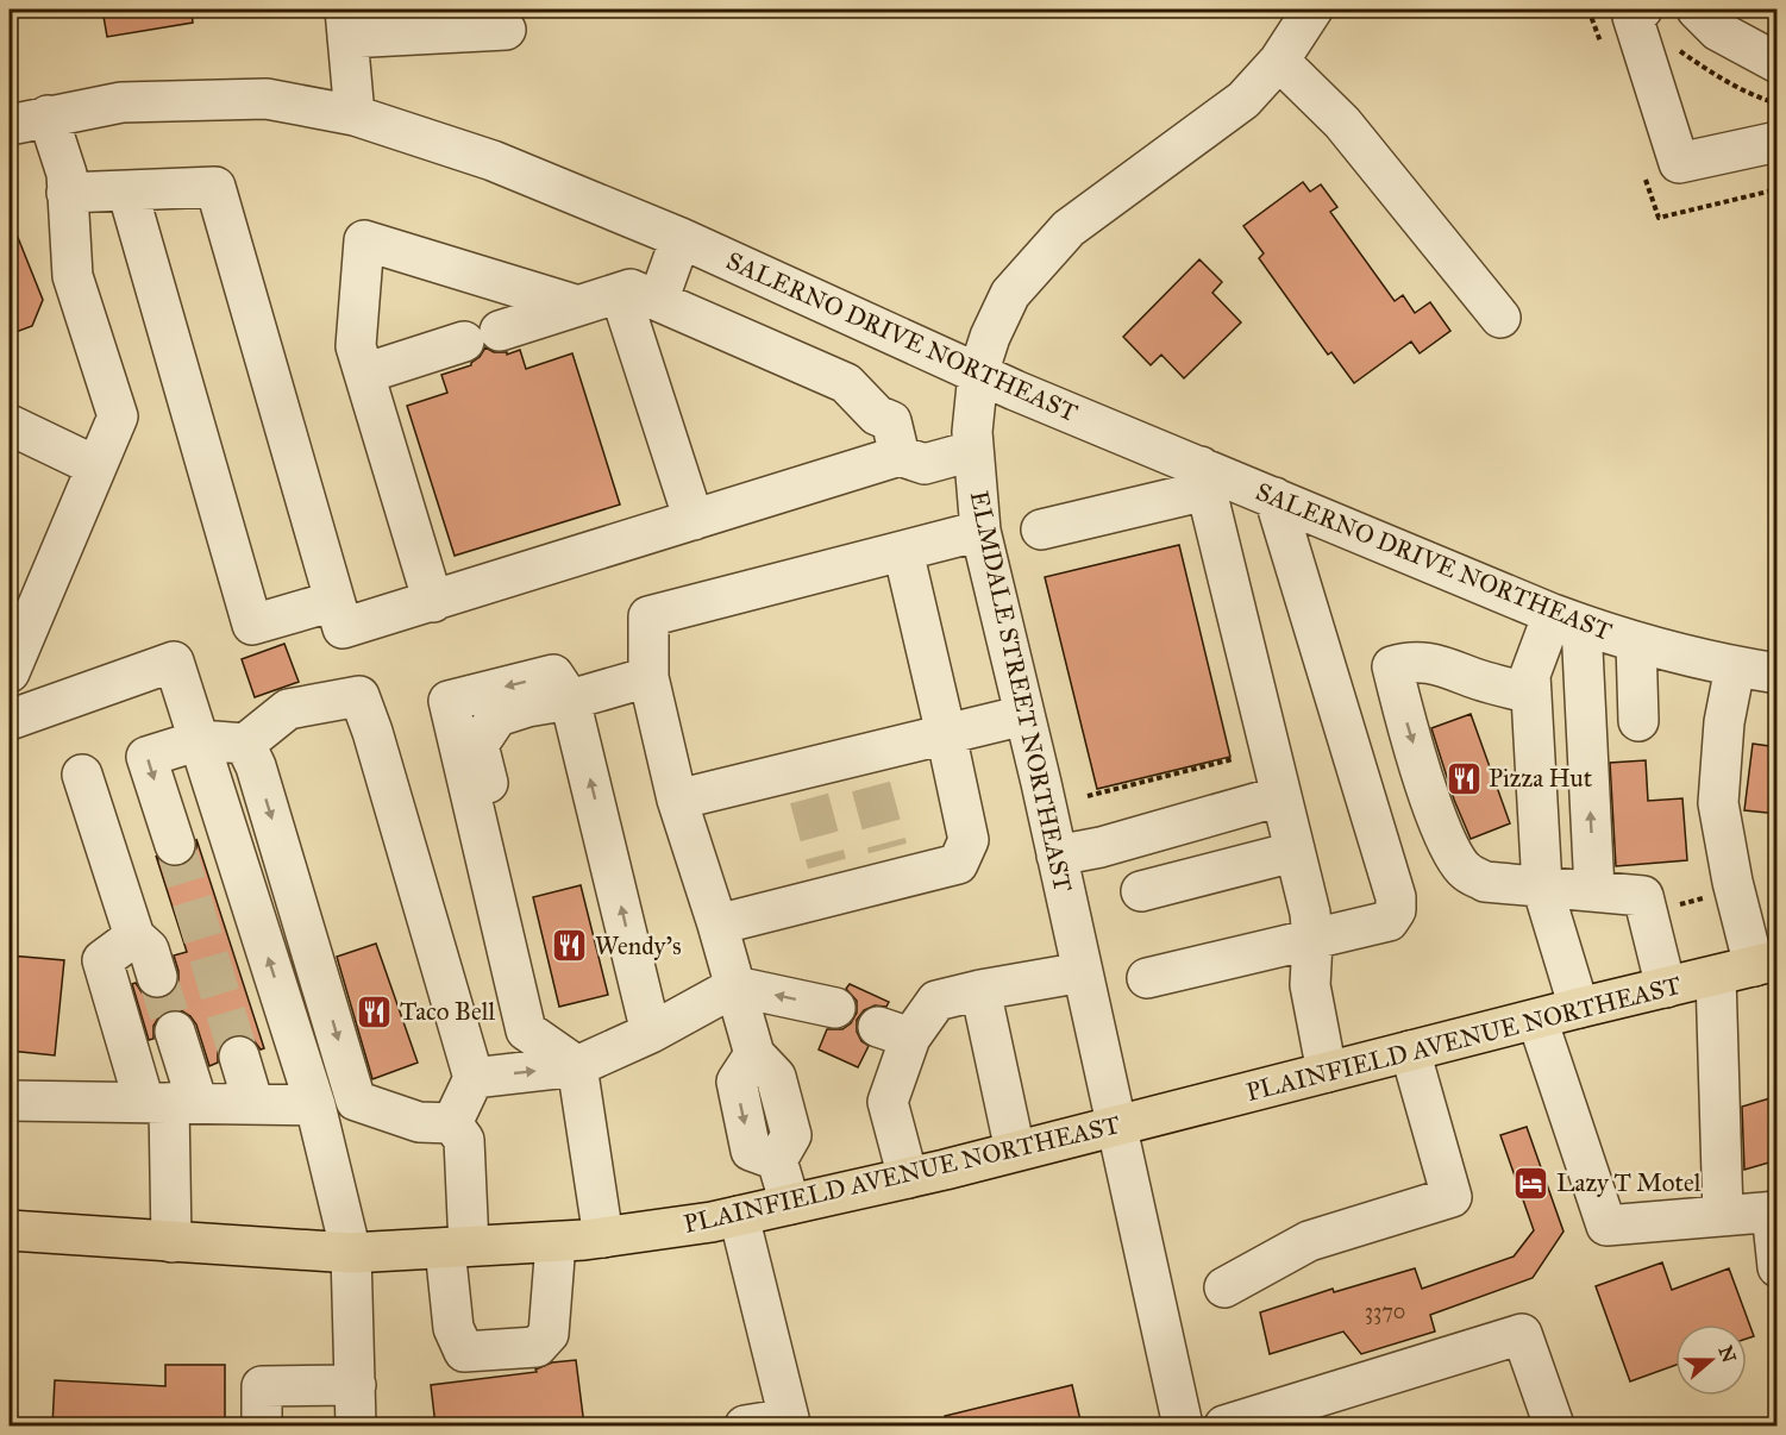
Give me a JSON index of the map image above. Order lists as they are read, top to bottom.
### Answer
{
  "streets": {
    "main road": ["PLAINFIELD AVENUE NORTHEAST"],
    "street": ["SALERNO DRIVE NORTHEAST", "ELMDALE STREET NORTHEAST"]
  },
  "crossings": [
    ["SALERNO DRIVE NORTHEAST", "ELMDALE STREET NORTHEAST"],
    ["ELMDALE STREET NORTHEAST", "PLAINFIELD AVENUE NORTHEAST"]
  ],
  "places": {
    "restaurant": ["Pizza Hut", "Wendy's", "Taco Bell"],
    "hotel": ["Lazy T Motel"]
  },
  "house_numbers": ["3370"],
  "north": "right"
}
